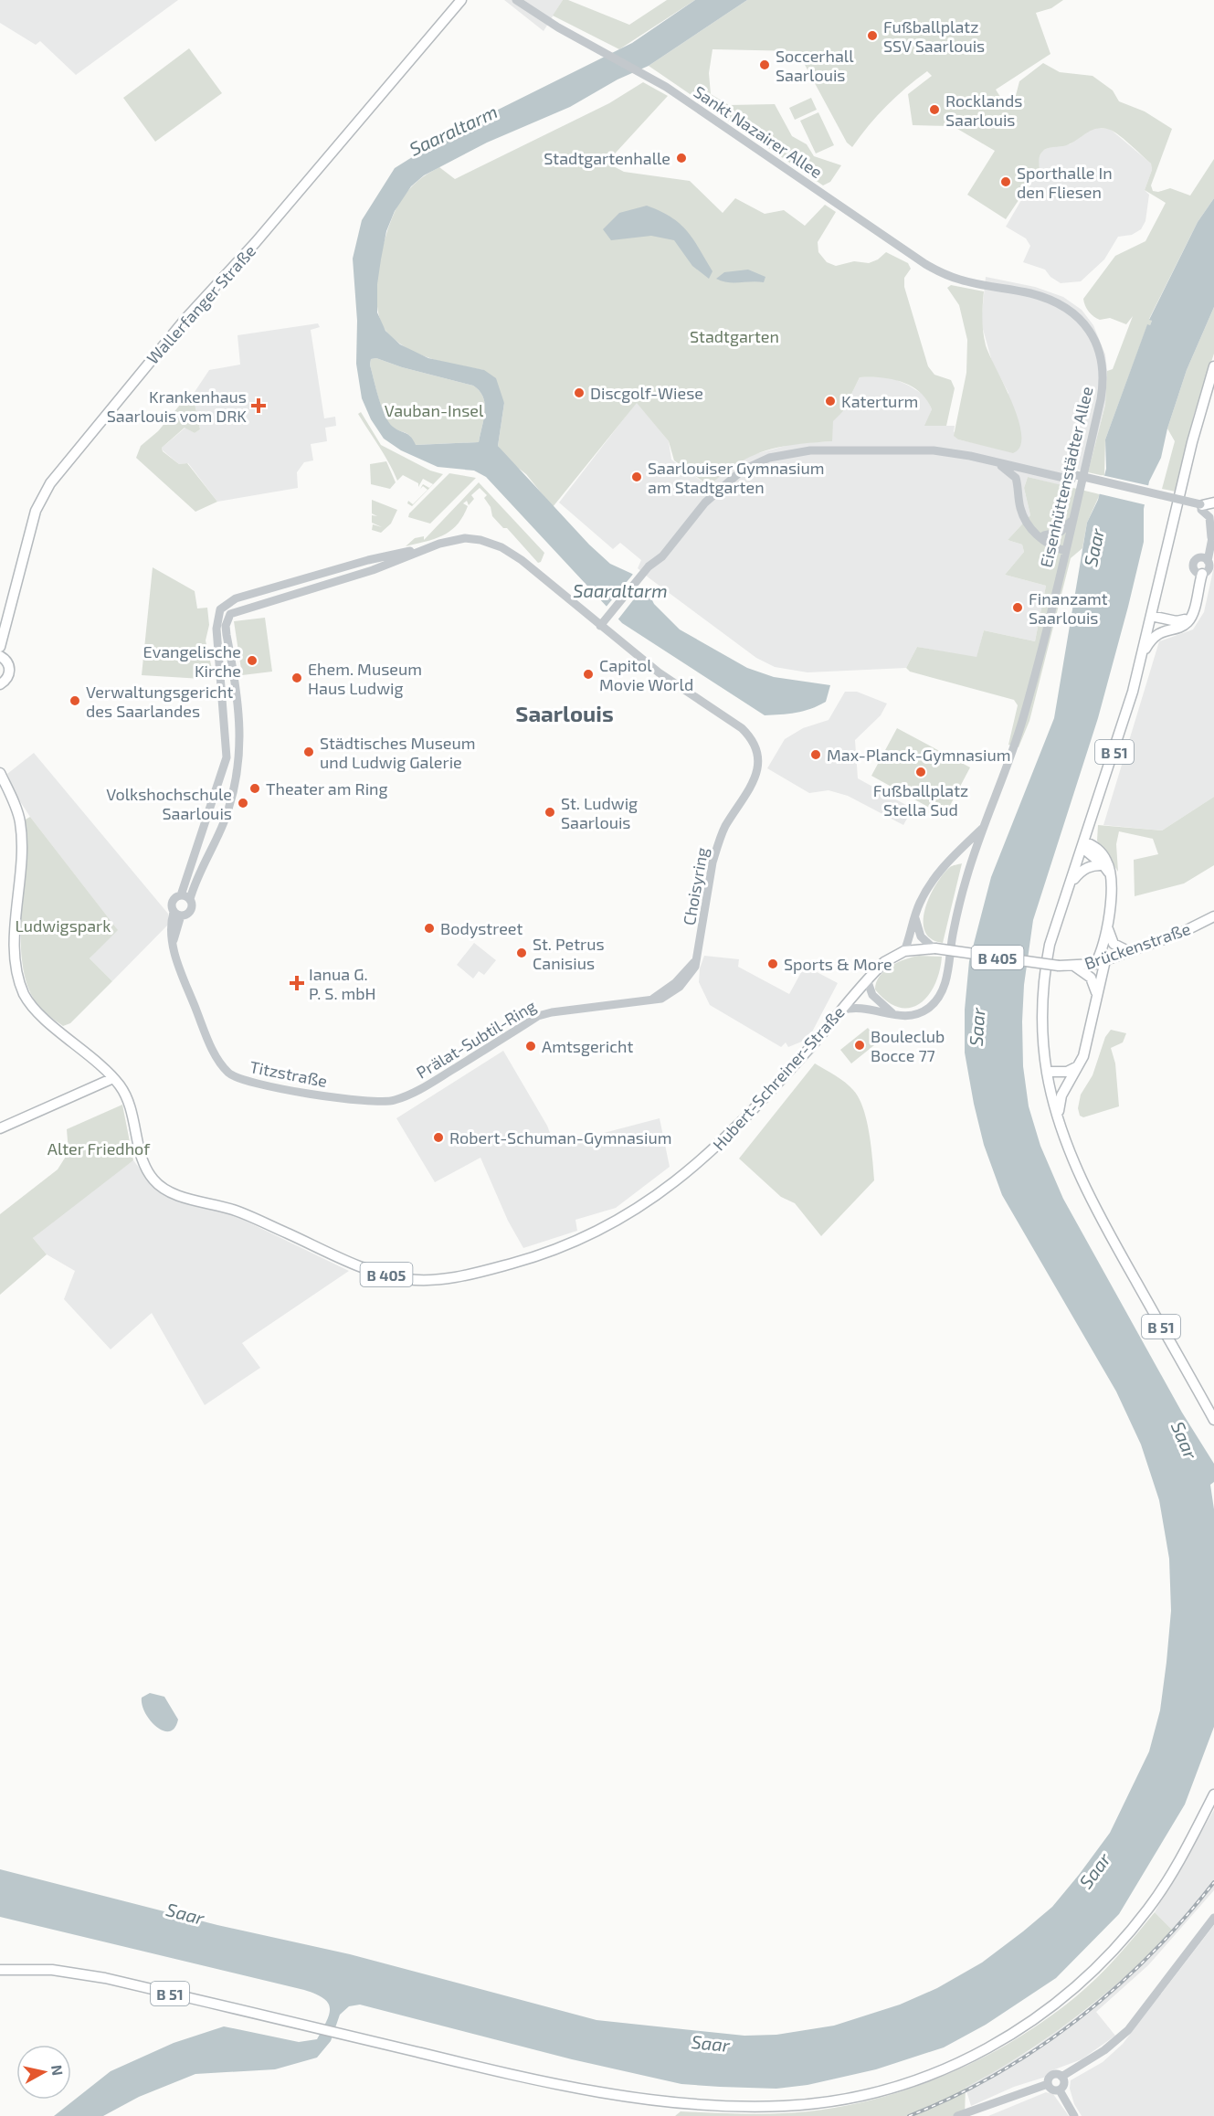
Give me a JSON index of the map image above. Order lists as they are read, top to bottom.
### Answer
{
  "streets": {
    "main road": [
      "Wallerfanger Straße",
      "B 51",
      "Brückenstraße",
      "B 405",
      "Hubert-Schreiner-Straße"
    ],
    "street": [
      "Sankt Nazairer Allee",
      "Eisenhüttenstädter Allee",
      "Choisyring",
      "Prälat-Subtil-Ring",
      "Titzstraße"
    ]
  },
  "crossings": [
    ["Sankt Nazairer Allee", "Eisenhüttenstädter Allee"],
    ["Eisenhüttenstädter Allee", "Hubert-Schreiner-Straße"],
    ["Choisyring", "Prälat-Subtil-Ring"],
    ["Brückenstraße", "Hubert-Schreiner-Straße"],
    ["B 405", "Hubert-Schreiner-Straße"],
    ["Prälat-Subtil-Ring", "Titzstraße"]
  ],
  "districts": ["Saarlouis"],
  "water": ["Saaraltarm", "Saar"],
  "parks": [
    "Stadtgarten",
    "Vauban-Insel",
    "Ludwigspark",
    "Alter Friedhof"
  ],
  "places": {
    "other": [
      "Fußballplatz SSV Saarlouis",
      "Soccerhall Saarlouis",
      "Rocklands Saarlouis",
      "Stadtgartenhalle",
      "Sporthalle In den Fliesen",
      "Discgolf-Wiese",
      "Katerturm",
      "Saarlouiser Gymnasium am Stadtgarten",
      "Finanzamt Saarlouis",
      "Evangelische Kirche",
      "Capitol Movie World",
      "Ehem. Museum Haus Ludwig",
      "Verwaltungsgericht des Saarlandes",
      "Städtisches Museum und Ludwig Galerie",
      "Max-Planck-Gymnasium",
      "Fußballplatz Stella Sud",
      "Theater am Ring",
      "Volkshochschule Saarlouis",
      "St. Ludwig Saarlouis",
      "Bodystreet",
      "St. Petrus Canisius",
      "Sports & More",
      "Bouleclub Bocce 77",
      "Amtsgericht",
      "Robert-Schuman-Gymnasium"
    ],
    "health": ["Krankenhaus Saarlouis vom DRK", "Ianua G. P. S. mbH"]
  },
  "north": "right"
}
